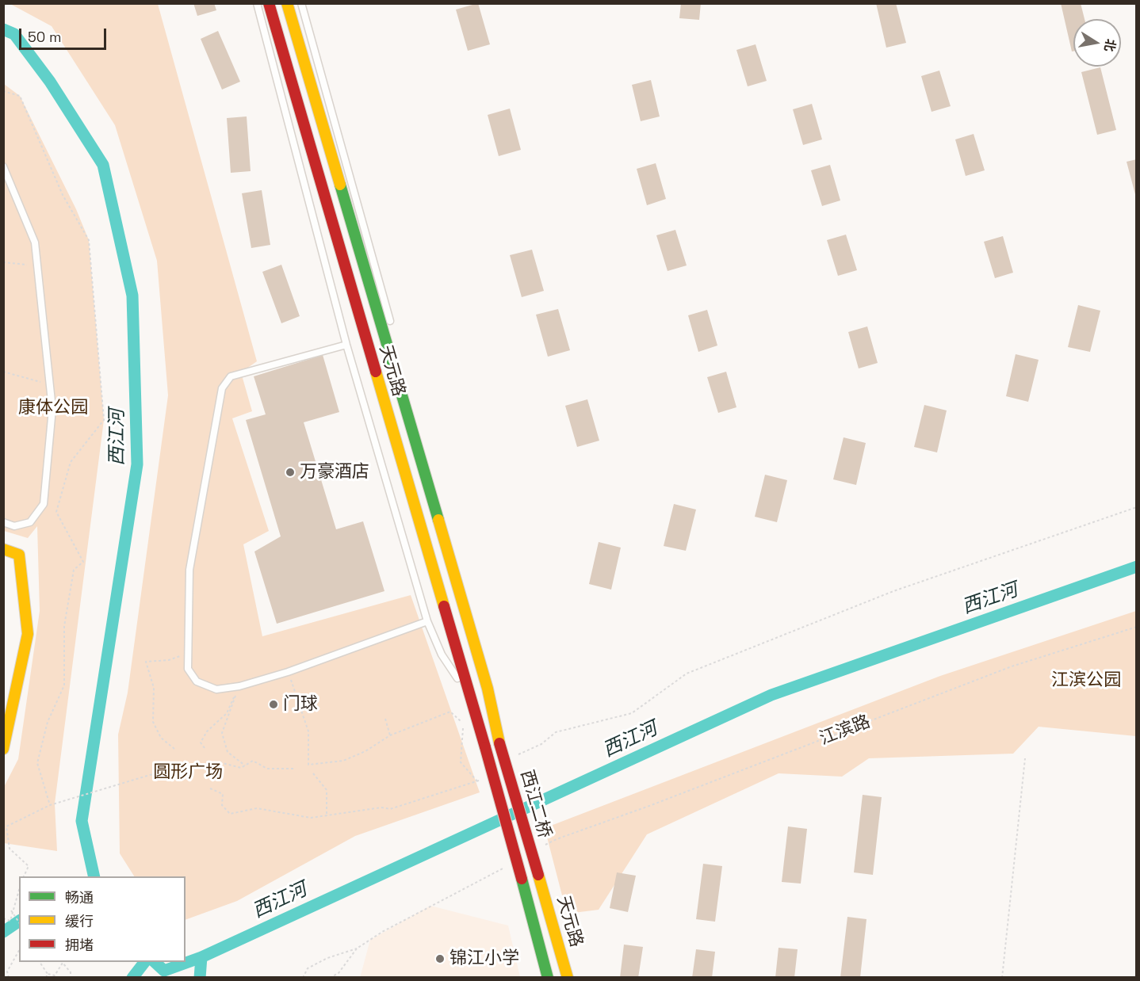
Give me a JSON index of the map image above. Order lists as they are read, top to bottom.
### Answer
{
  "streets": {
    "main road": ["天元路", "西江二桥"],
    "path": ["江滨路"]
  },
  "crossings": [
    ["天元路", "西江二桥"]
  ],
  "water": ["西江河"],
  "parks": ["康体公园", "江滨公园", "圆形广场"],
  "places": ["万豪酒店", "门球", "锦江小学"],
  "legend": ["畅通", "缓行", "拥堵"],
  "scale_bar": "50 m",
  "north": "right"
}
